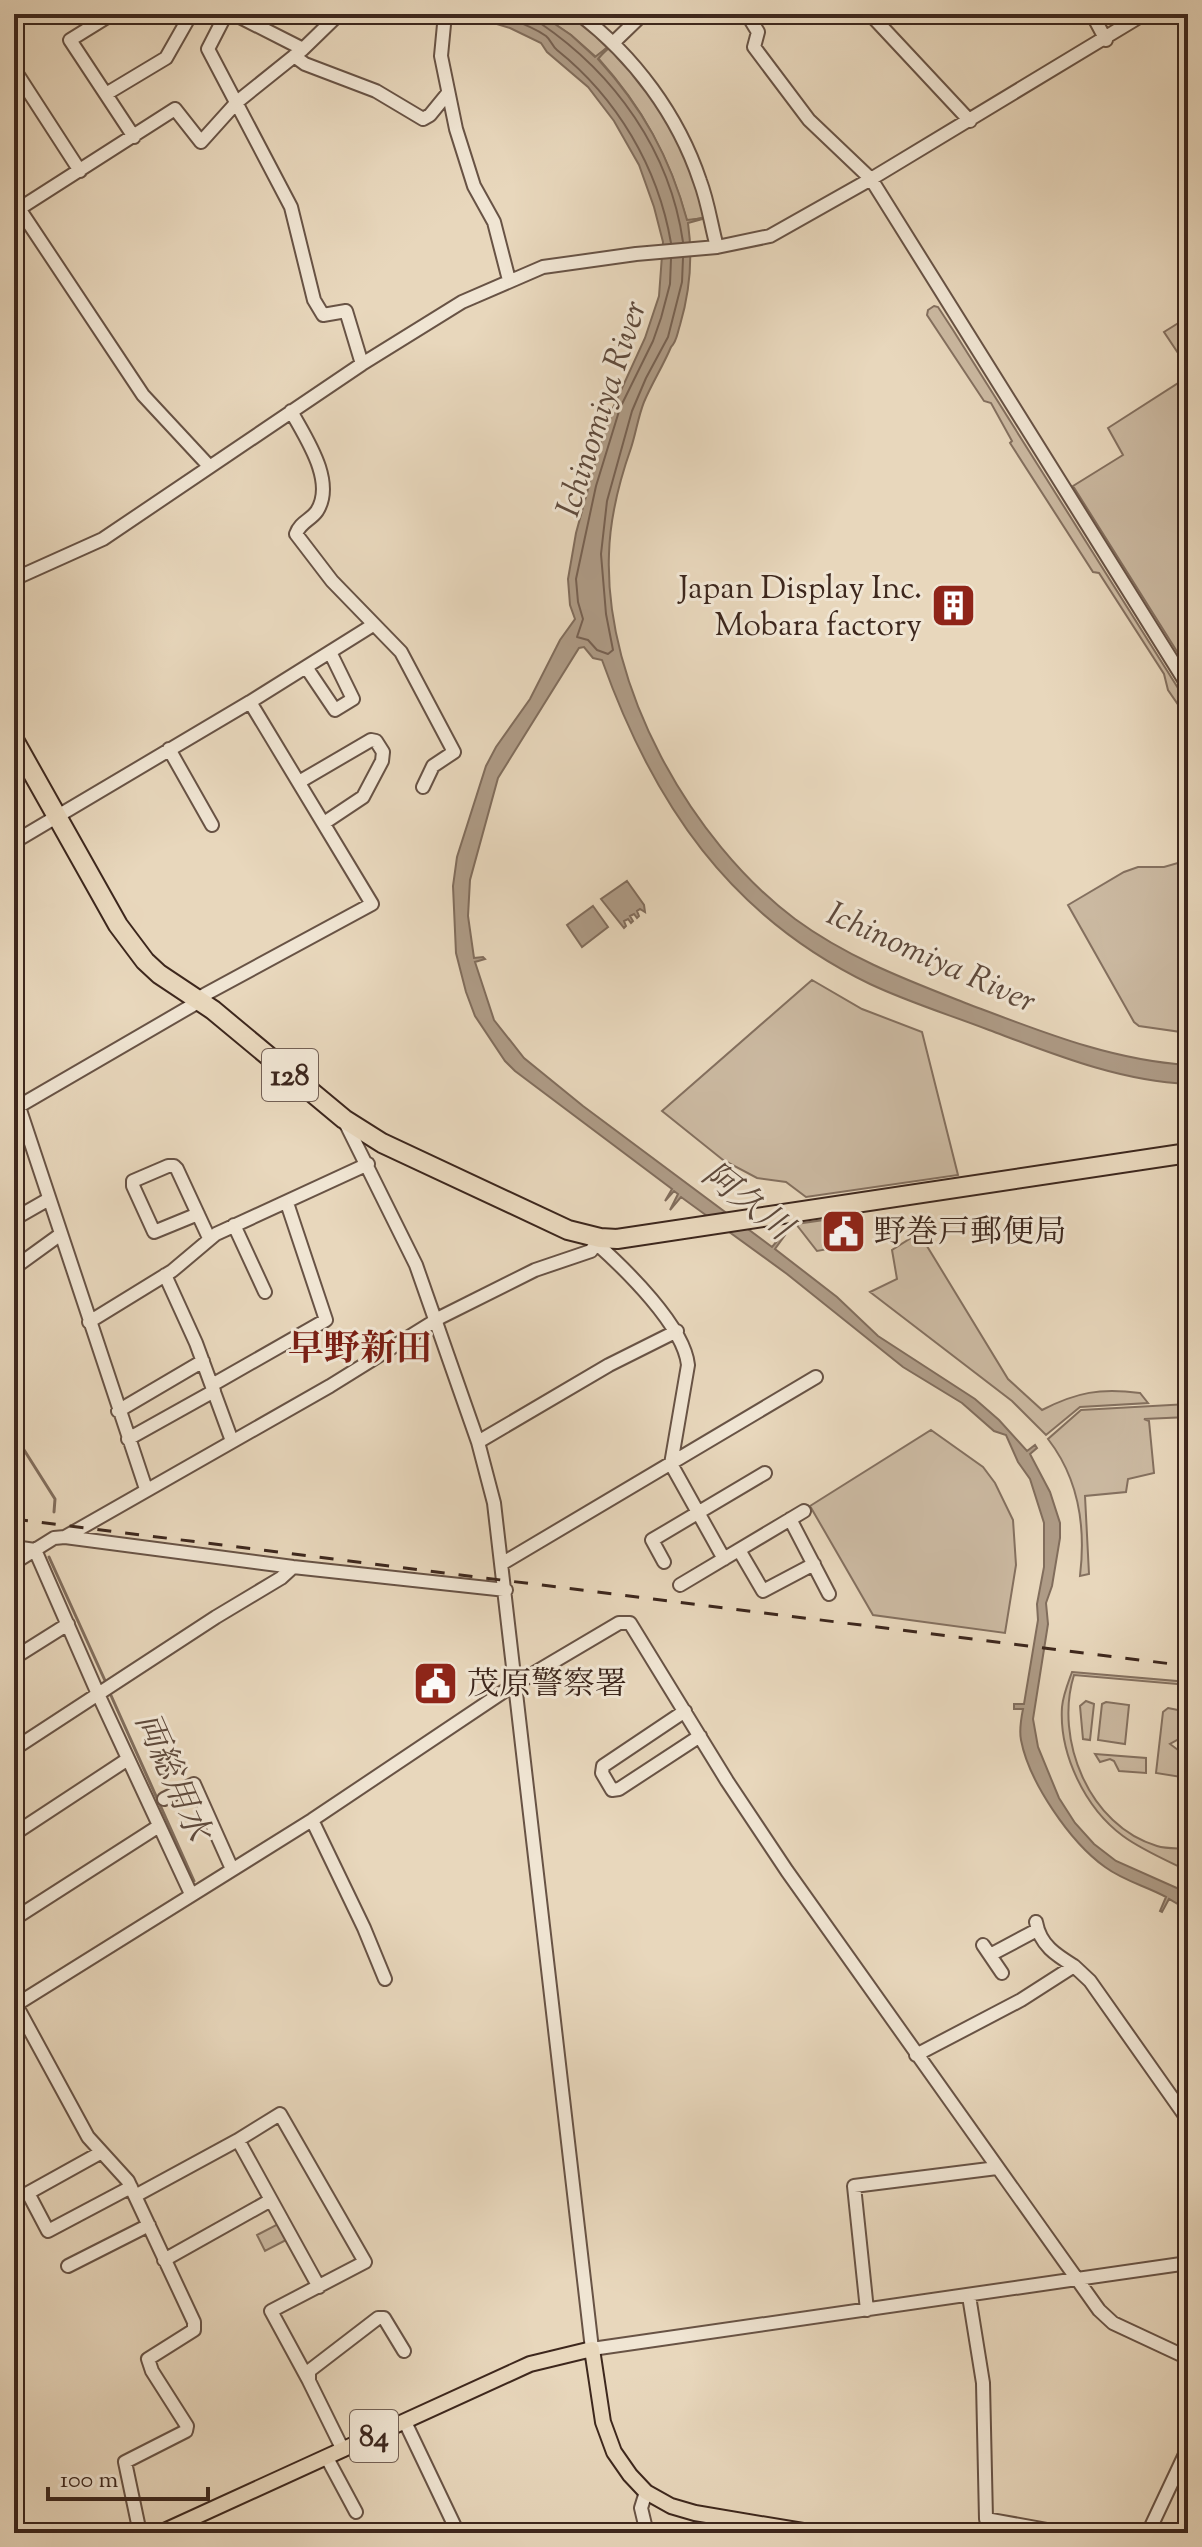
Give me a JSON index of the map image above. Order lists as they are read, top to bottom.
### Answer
{
  "streets": {
    "highway": ["128"],
    "main road": ["84"]
  },
  "districts": ["早野新田"],
  "water": ["Ichinomiya River", "阿久川", "両総用水"],
  "places": {
    "building": ["Japan Display Inc. Mobara factory"],
    "public building": ["野巻戸郵便局", "茂原警察署"]
  },
  "scale_bar": "100 m"
}
